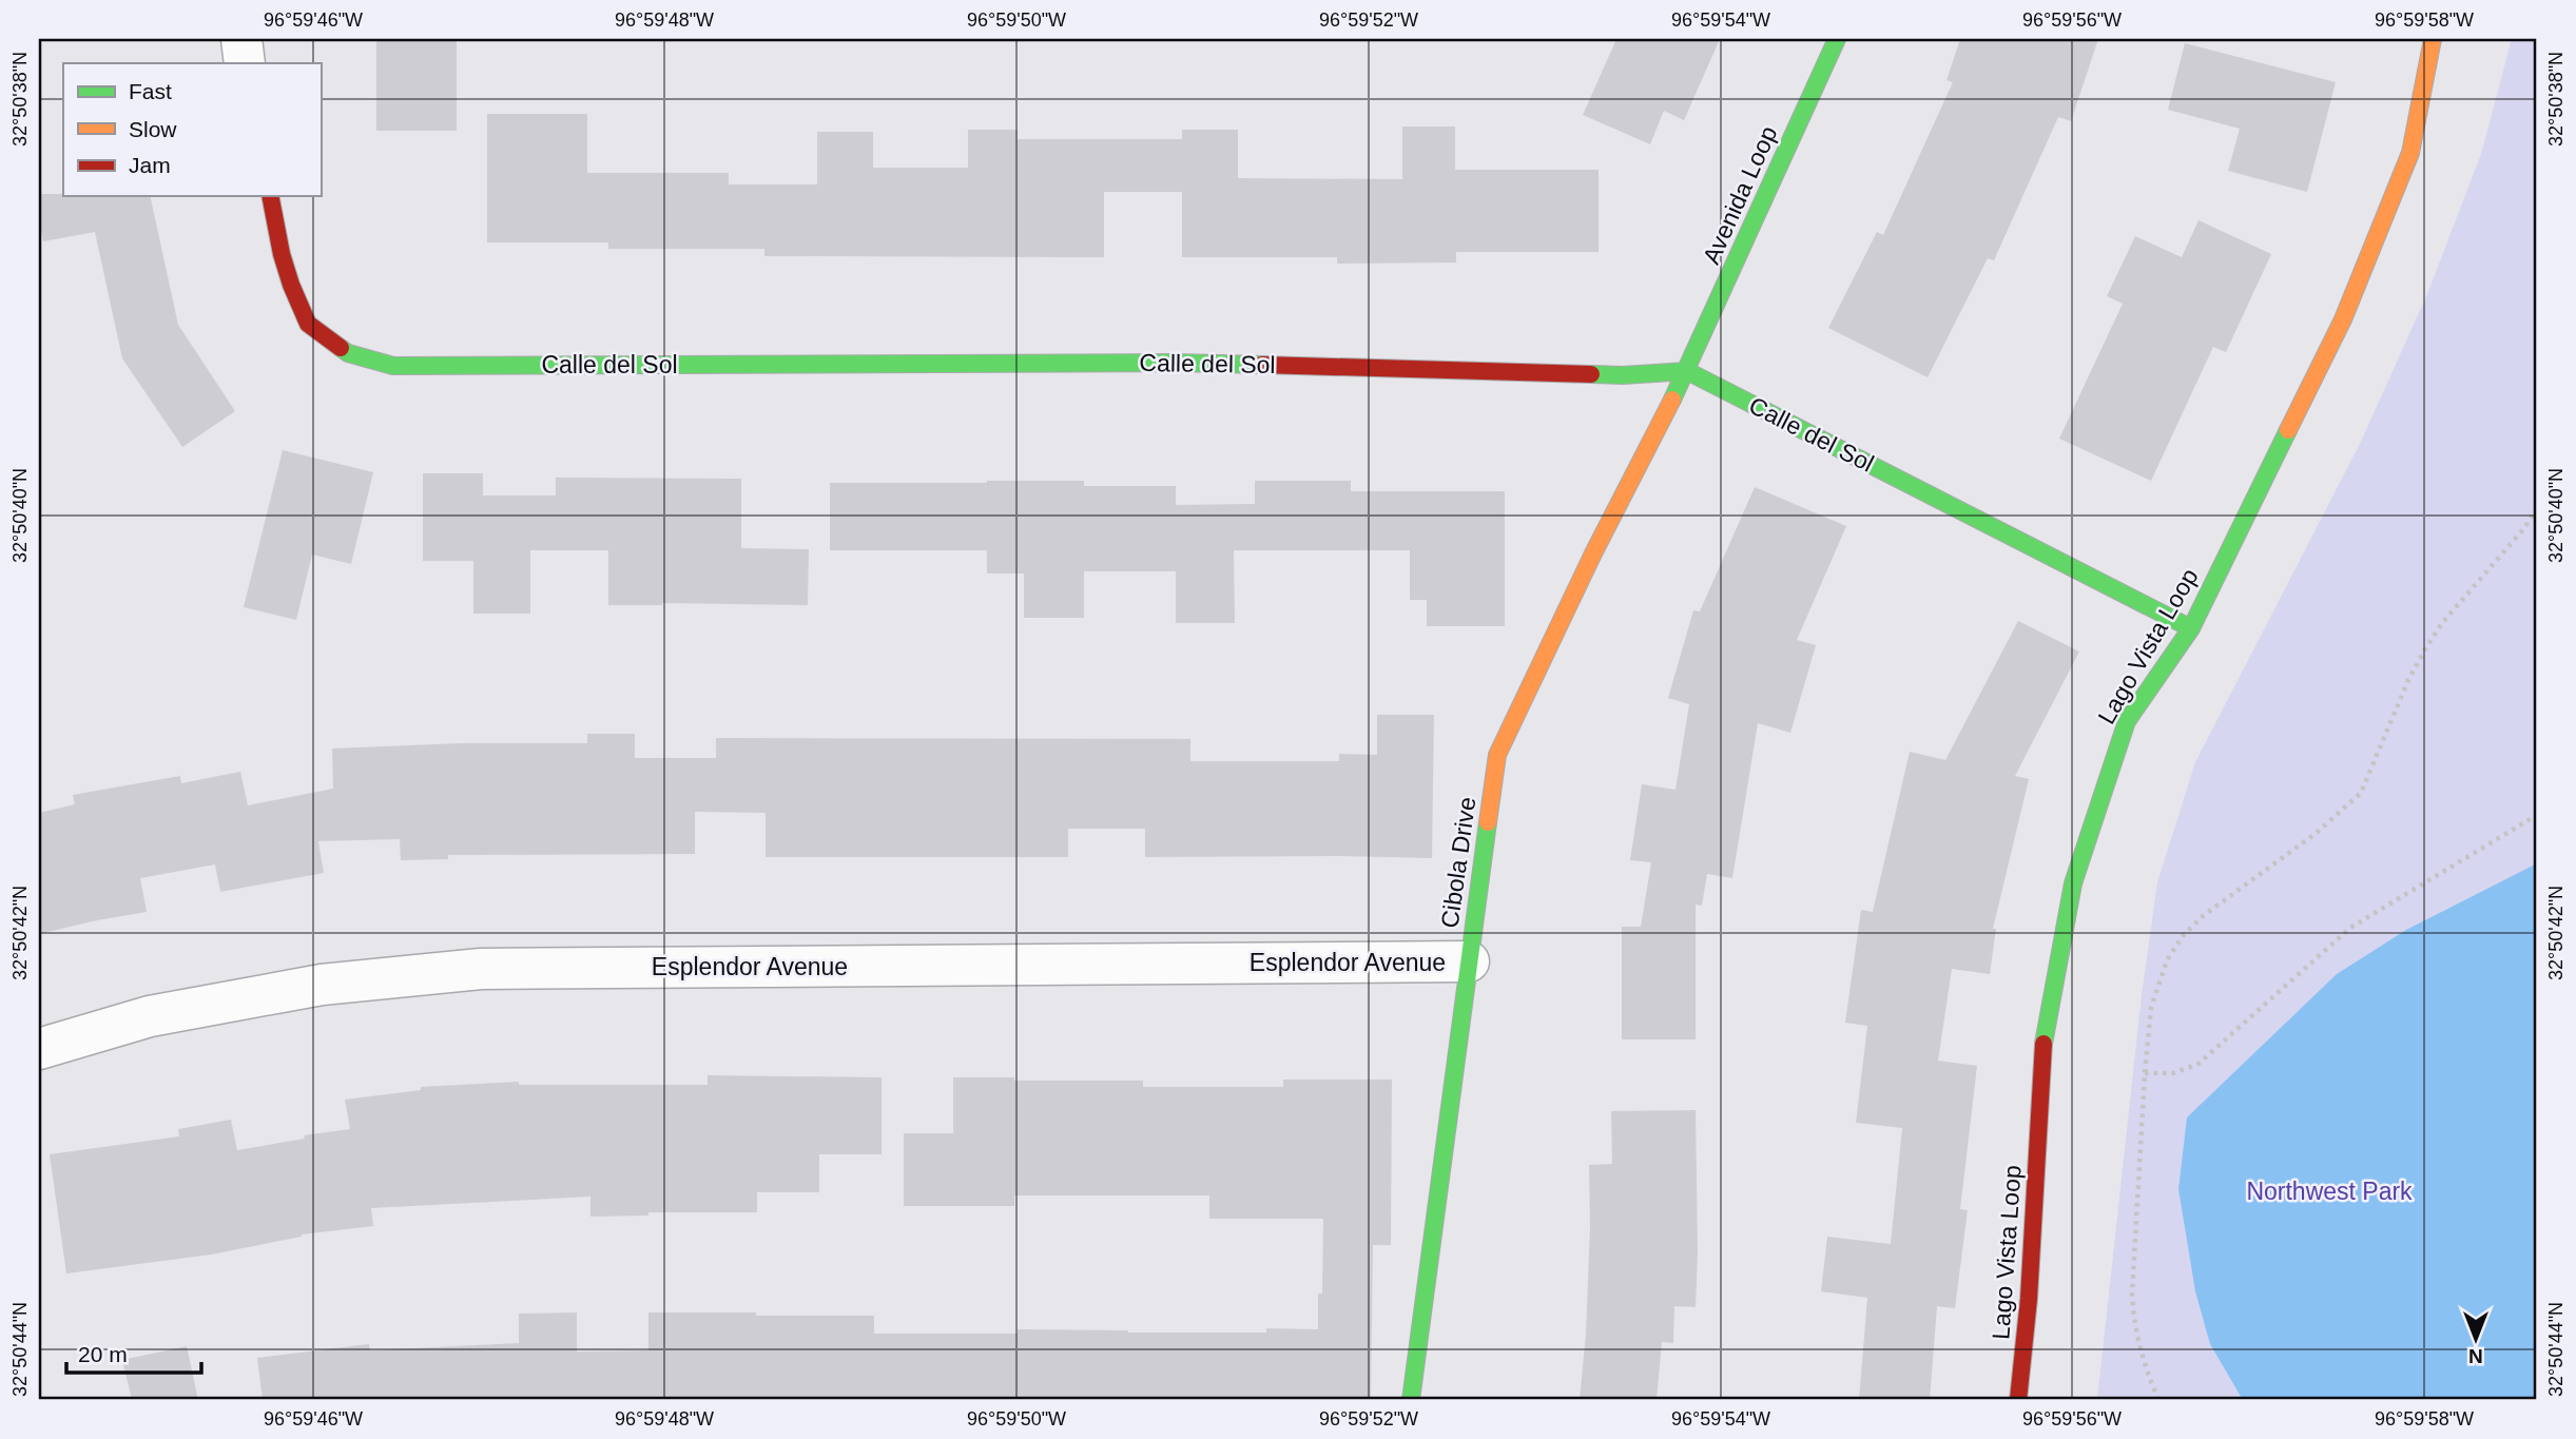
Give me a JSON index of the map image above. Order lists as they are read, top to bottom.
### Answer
{
  "streets": {
    "street": [
      "Avenida Loop",
      "Calle del Sol",
      "Lago Vista Loop",
      "Cibola Drive",
      "Esplendor Avenue"
    ]
  },
  "crossings": [
    ["Avenida Loop", "Calle del Sol"],
    ["Avenida Loop", "Cibola Drive"],
    ["Calle del Sol", "Lago Vista Loop"],
    ["Calle del Sol", "Cibola Drive"],
    ["Cibola Drive", "Esplendor Avenue"]
  ],
  "parks": ["Northwest Park"],
  "legend": ["Fast", "Slow", "Jam"],
  "scale_bar": "20 m",
  "north": "bottom",
  "coordinates": [
    "96°59'46\"W",
    "96°59'48\"W",
    "96°59'50\"W",
    "96°59'52\"W",
    "96°59'54\"W",
    "96°59'56\"W",
    "96°59'58\"W",
    "32°50'38\"N",
    "32°50'40\"N",
    "32°50'42\"N",
    "32°50'44\"N"
  ]
}
